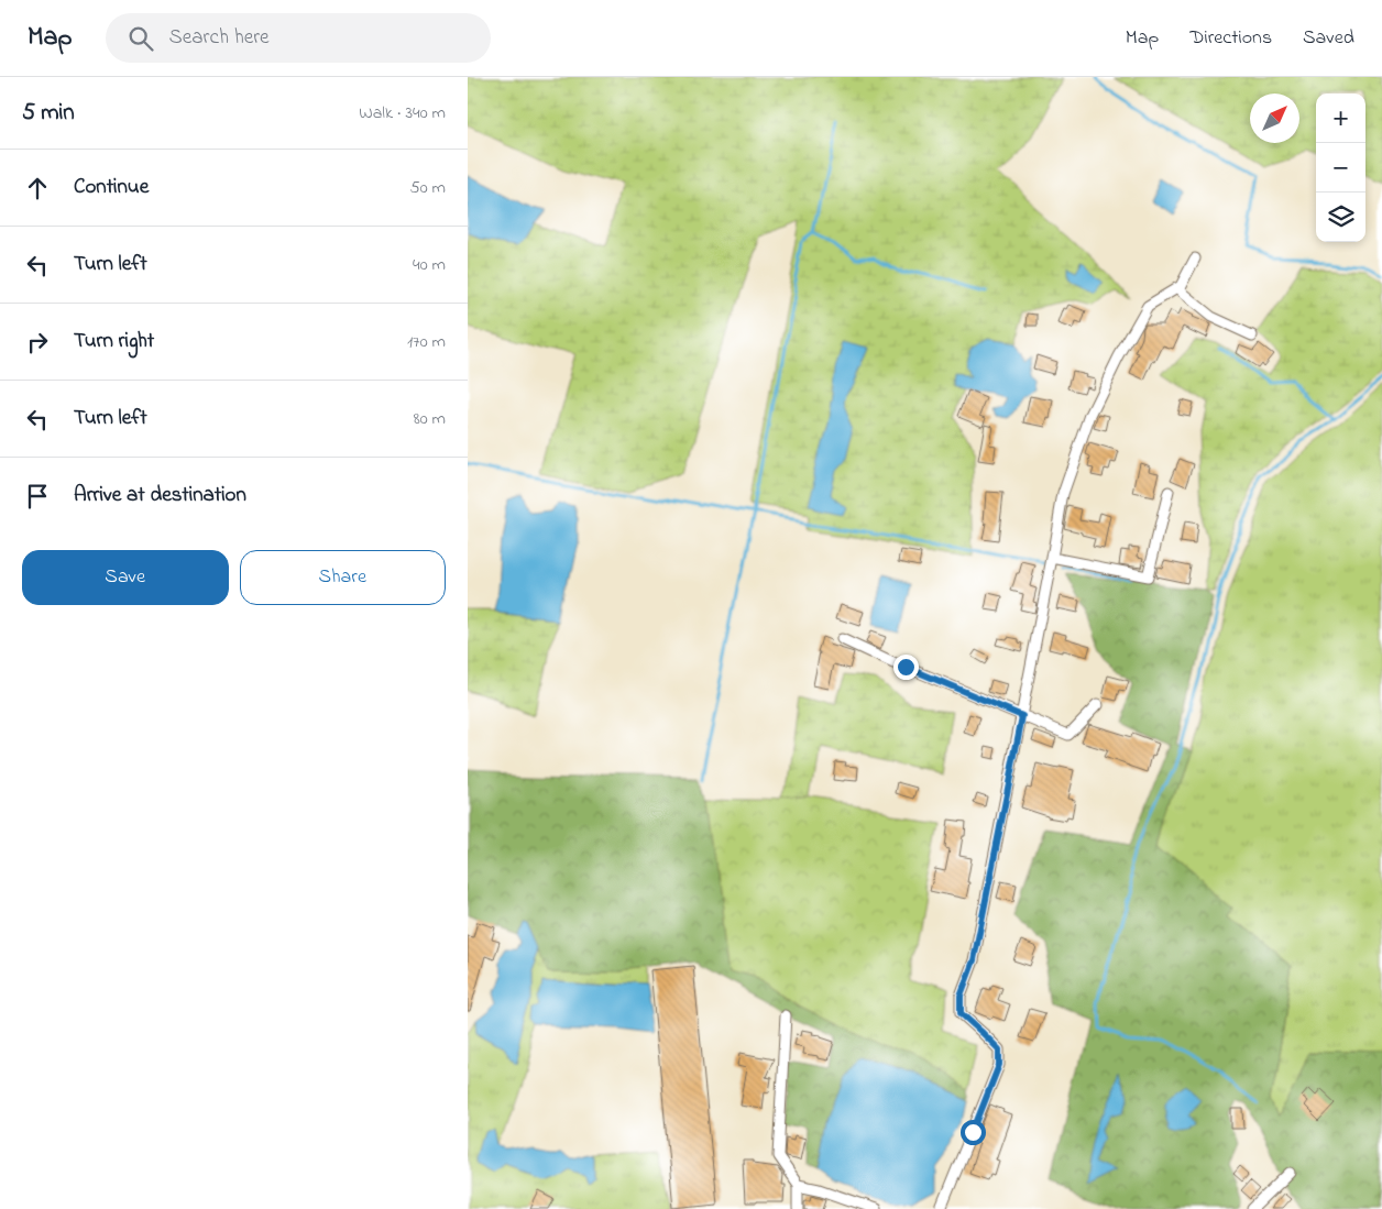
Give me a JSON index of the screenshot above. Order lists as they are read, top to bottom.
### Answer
{
  "north": "top right",
  "page": {
    "header": "Map",
    "search": "Search here",
    "nav": ["Map", "Directions", "Saved"],
    "heading": ["5 min", "Walk · 340 m"],
    "map_buttons": ["+", "−"],
    "list": [
      ["Continue", "50 m"],
      ["Turn left", "40 m"],
      ["Turn right", "170 m"],
      ["Turn left", "80 m"],
      "Arrive at destination"
    ],
    "buttons": ["Save", "Share"]
  }
}
